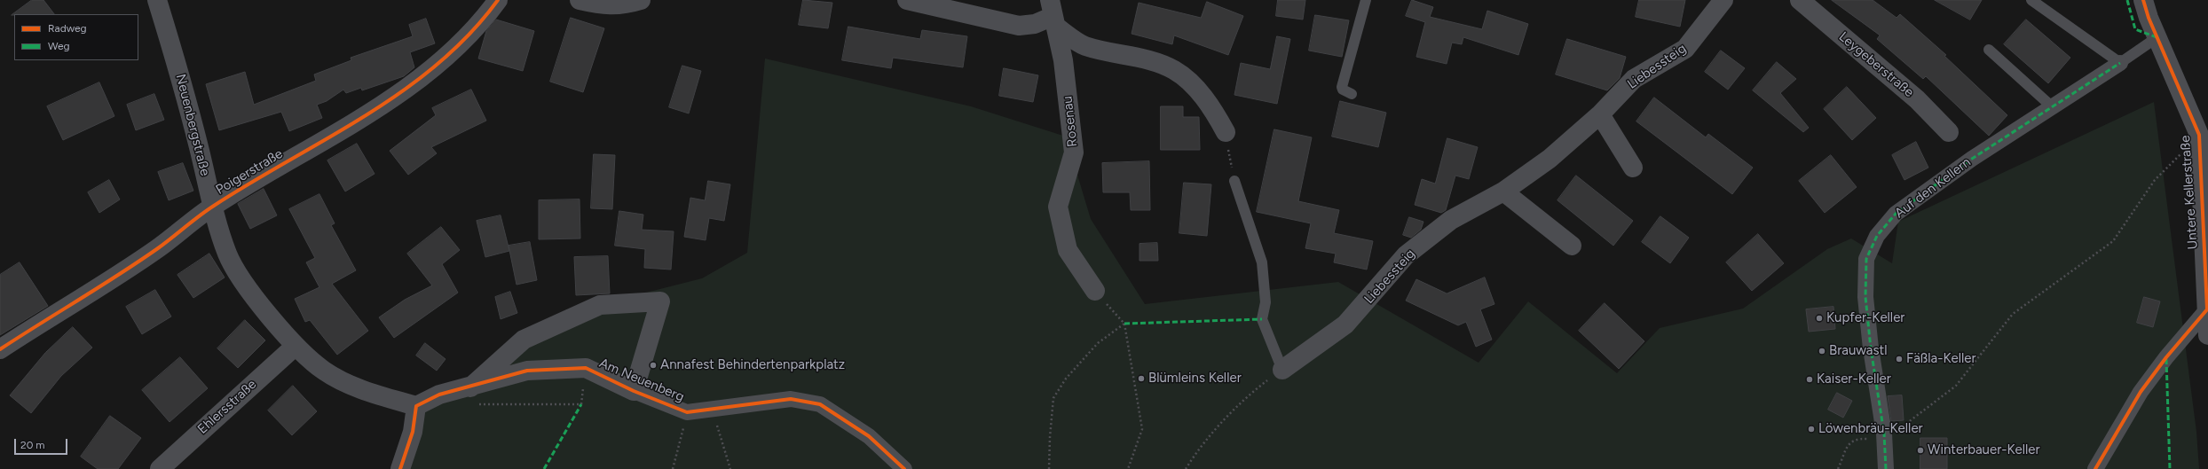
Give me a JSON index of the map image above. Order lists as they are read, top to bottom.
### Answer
{
  "streets": {
    "street": [
      "Leygeberstraße",
      "Liebessteig",
      "Rosenau",
      "Neuenbergstraße",
      "Poigerstraße",
      "Auf den Kellern",
      "Untere Kellerstraße",
      "Am Neuenberg",
      "Ehlersstraße"
    ]
  },
  "crossings": [
    ["Neuenbergstraße", "Poigerstraße"],
    ["Neuenbergstraße", "Am Neuenberg"],
    ["Neuenbergstraße", "Ehlersstraße"]
  ],
  "places": [
    "Kupfer-Keller",
    "Brauwastl",
    "Fäßla-Keller",
    "Annafest Behindertenparkplatz",
    "Blümleins Keller",
    "Kaiser-Keller",
    "Löwenbräu-Keller",
    "Winterbauer-Keller"
  ],
  "legend": ["Radweg", "Weg"],
  "scale_bar": "20 m"
}
